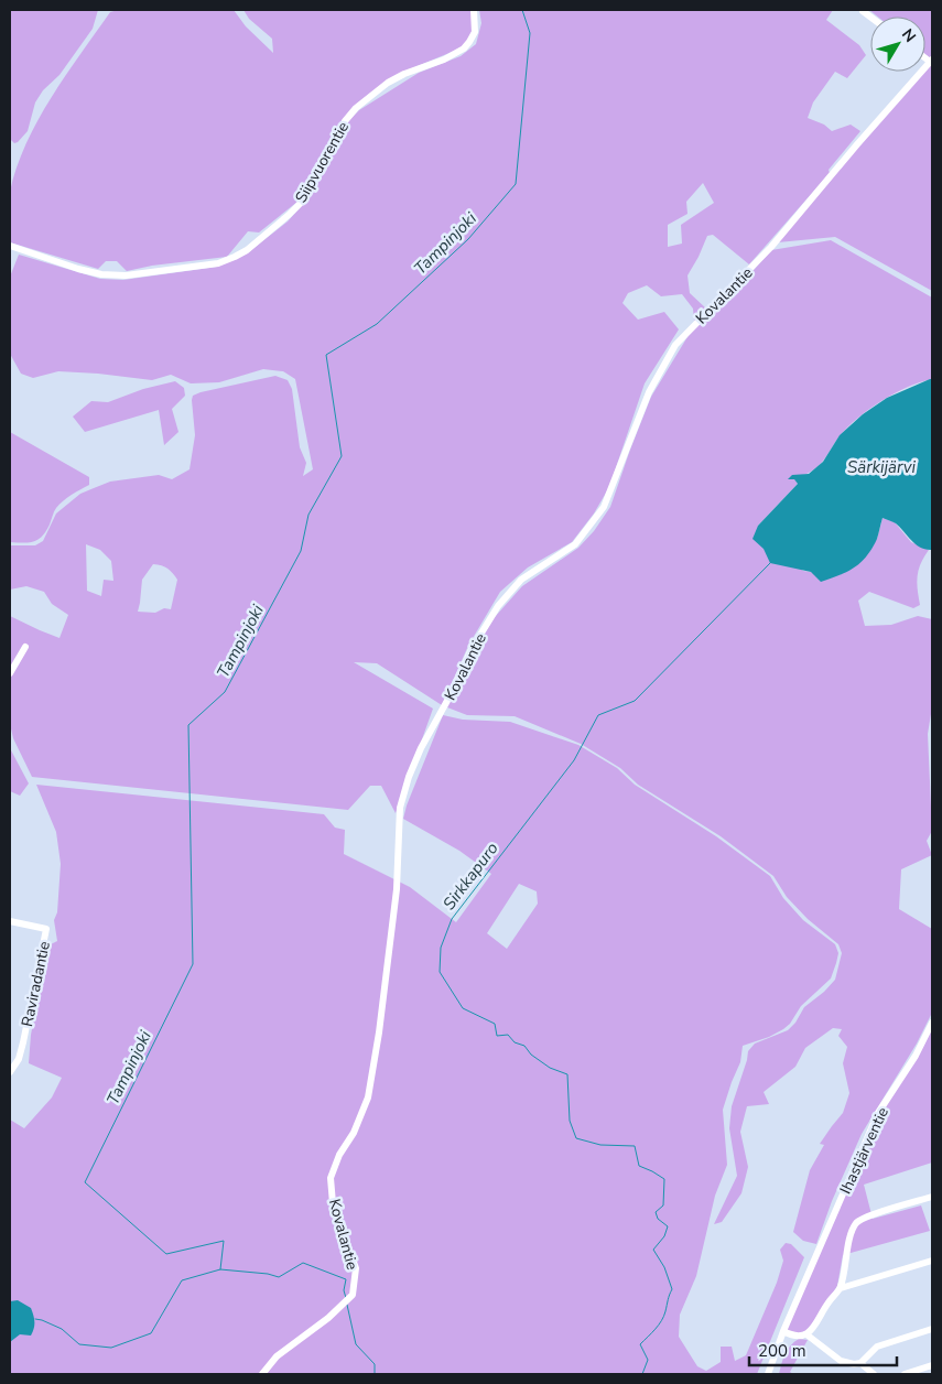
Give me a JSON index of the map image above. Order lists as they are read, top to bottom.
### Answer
{
  "streets": {
    "street": [
      "Siipvuorentie",
      "Kovalantie",
      "Raviradantie",
      "Ihastjärventie"
    ]
  },
  "water": ["Tampinjoki", "Särkijärvi", "Sirkkapuro"],
  "scale_bar": "200 m",
  "north": "top right"
}
